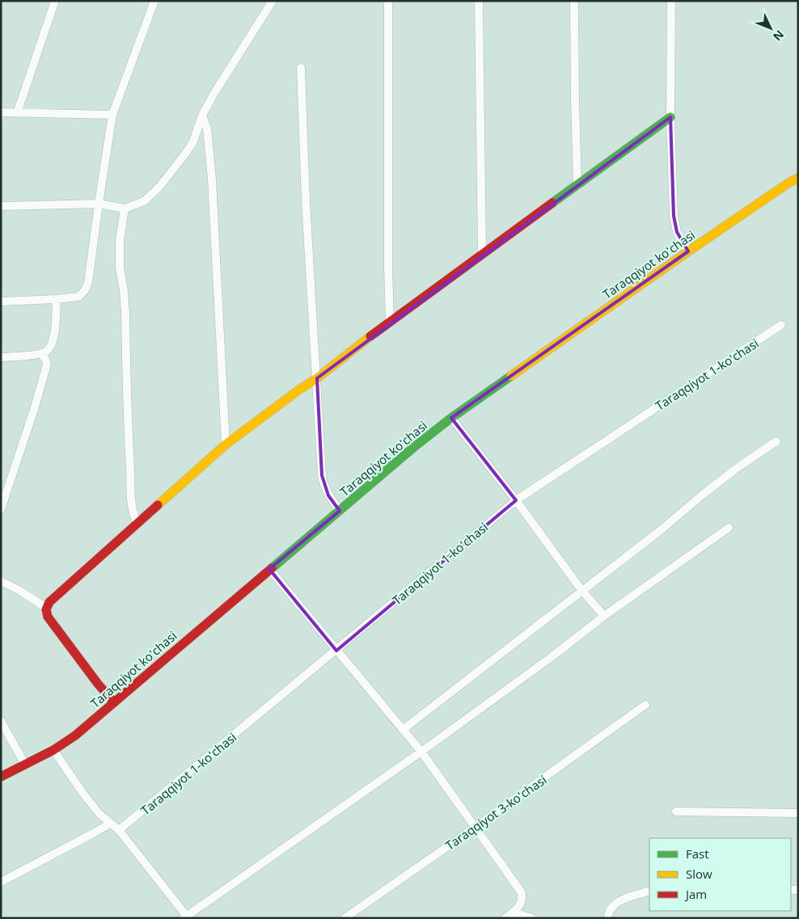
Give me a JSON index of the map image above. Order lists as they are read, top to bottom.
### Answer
{
  "streets": {
    "street": ["Taraqqiyot koʻchasi", "Taraqqiyot 1-koʻchasi", "Taraqqiyot 3-koʻchasi"]
  },
  "legend": ["Fast", "Slow", "Jam"],
  "north": "bottom right"
}
